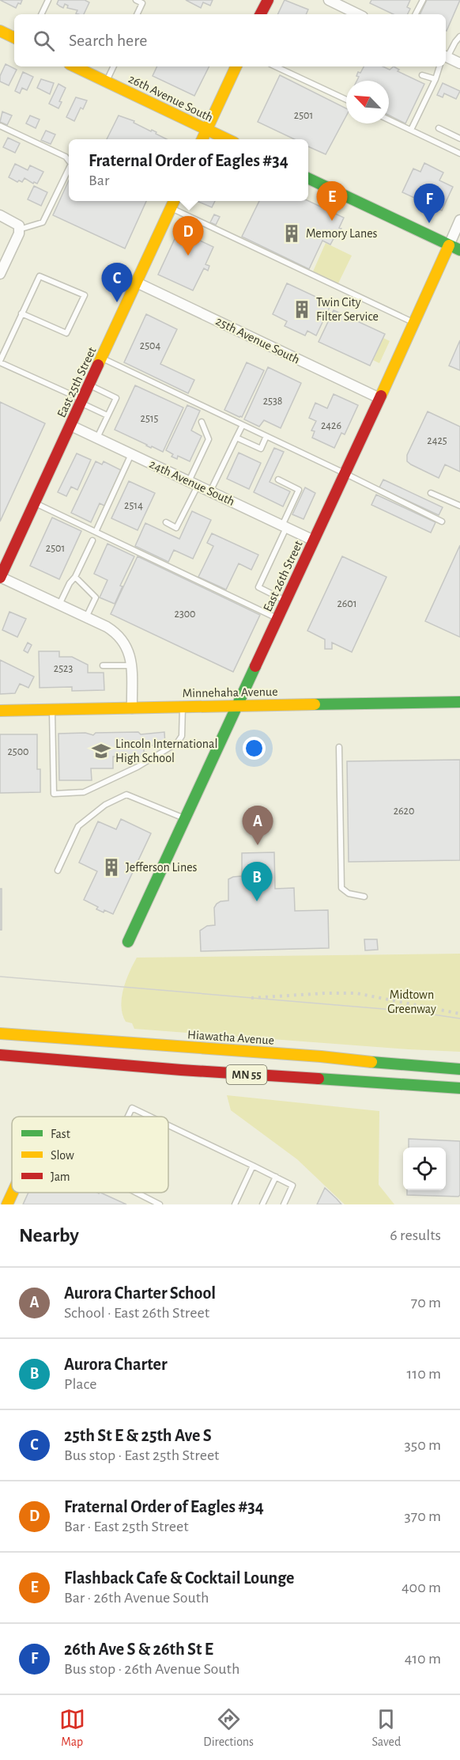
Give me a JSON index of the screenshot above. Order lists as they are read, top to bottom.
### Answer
{
  "streets": {
    "main road": [
      "26th Avenue South",
      "East 25th Street",
      "East 26th Street",
      "Minnehaha Avenue",
      "Hiawatha Avenue",
      "MN 55"
    ],
    "street": ["25th Avenue South", "24th Avenue South"]
  },
  "crossings": [
    ["25th Avenue South", "East 25th Street"],
    ["25th Avenue South", "East 26th Street"],
    ["East 25th Street", "24th Avenue South"],
    ["24th Avenue South", "East 26th Street"],
    ["East 26th Street", "Minnehaha Avenue"]
  ],
  "parks": ["Midtown Greenway"],
  "places": {
    "building": ["Memory Lanes", "Twin City Filter Service", "Jefferson Lines"],
    "school or university": ["Lincoln International High School"]
  },
  "house_numbers": [
    "2501",
    "2504",
    "2538",
    "2515",
    "2426",
    "2425",
    "2514",
    "2501",
    "2601",
    "2300",
    "2523",
    "2500",
    "2620"
  ],
  "legend": ["Fast", "Slow", "Jam"],
  "north": "top left",
  "page": {
    "search": "Search here",
    "popup": ["Fraternal Order of Eagles #34", "Bar"],
    "pins": [
      "E",
      "F",
      "D",
      "C",
      "A",
      "B"
    ],
    "heading": ["Nearby", "6 results"],
    "list": [
      {
        "mark": "A",
        "name": "Aurora Charter School",
        "note": "School · East 26th Street",
        "value": "70 m"
      },
      {
        "mark": "B",
        "name": "Aurora Charter",
        "note": "Place",
        "value": "110 m"
      },
      {
        "mark": "C",
        "name": "25th St E & 25th Ave S",
        "note": "Bus stop · East 25th Street",
        "value": "350 m"
      },
      {
        "mark": "D",
        "name": "Fraternal Order of Eagles #34",
        "note": "Bar · East 25th Street",
        "value": "370 m"
      },
      {
        "mark": "E",
        "name": "Flashback Cafe & Cocktail Lounge",
        "note": "Bar · 26th Avenue South",
        "value": "400 m"
      },
      {
        "mark": "F",
        "name": "26th Ave S & 26th St E",
        "note": "Bus stop · 26th Avenue South",
        "value": "410 m"
      }
    ],
    "nav": ["Map", "Directions", "Saved"]
  }
}
